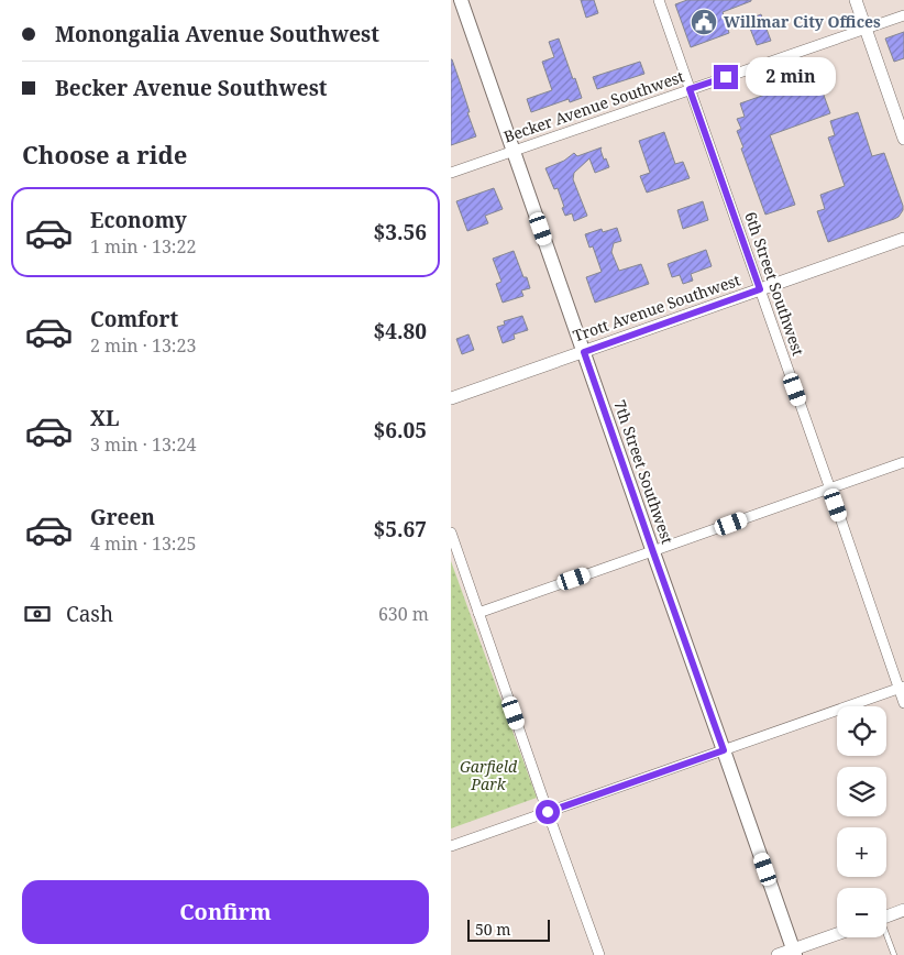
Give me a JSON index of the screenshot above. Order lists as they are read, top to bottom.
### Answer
{
  "streets": {
    "main road": ["7th Street Southwest"],
    "street": ["Becker Avenue Southwest", "6th Street Southwest", "Trott Avenue Southwest"]
  },
  "crossings": [
    ["Becker Avenue Southwest", "6th Street Southwest"],
    ["Becker Avenue Southwest", "7th Street Southwest"],
    ["6th Street Southwest", "Trott Avenue Southwest"],
    ["Trott Avenue Southwest", "7th Street Southwest"]
  ],
  "parks": ["Garfield Park"],
  "places": {
    "public building": ["Willmar City Offices"]
  },
  "scale_bar": "50 m",
  "page": {
    "banner": ["Monongalia Avenue Southwest", "Becker Avenue Southwest"],
    "bubble": "2 min",
    "heading": "Choose a ride",
    "list": [
      {
        "name": "Economy",
        "note": "1 min · 13:22",
        "value": "$3.56"
      },
      {
        "name": "Comfort",
        "note": "2 min · 13:23",
        "value": "$4.80"
      },
      {
        "name": "XL",
        "note": "3 min · 13:24",
        "value": "$6.05"
      },
      {
        "name": "Green",
        "note": "4 min · 13:25",
        "value": "$5.67"
      }
    ],
    "pay": ["Cash", "630 m"],
    "map_buttons": ["+", "−"],
    "buttons": "Confirm",
    "scale": "50 m"
  }
}
